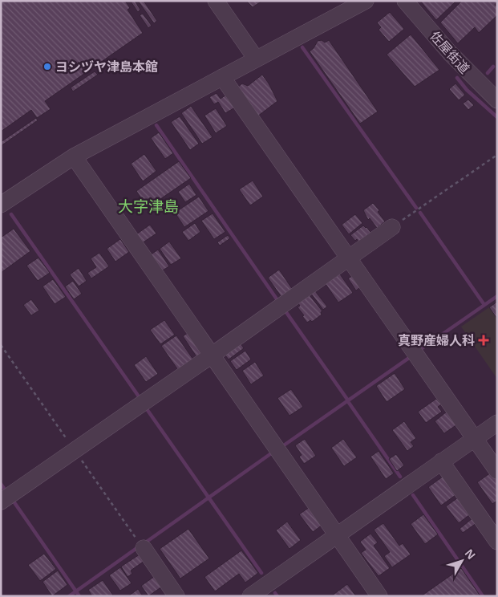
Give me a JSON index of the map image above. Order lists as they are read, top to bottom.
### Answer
{
  "streets": {
    "street": ["佐屋街道"]
  },
  "districts": ["大字津島"],
  "places": {
    "other": ["ヨシヅヤ津島本館"],
    "health": ["真野産婦人科"]
  },
  "north": "top right"
}
